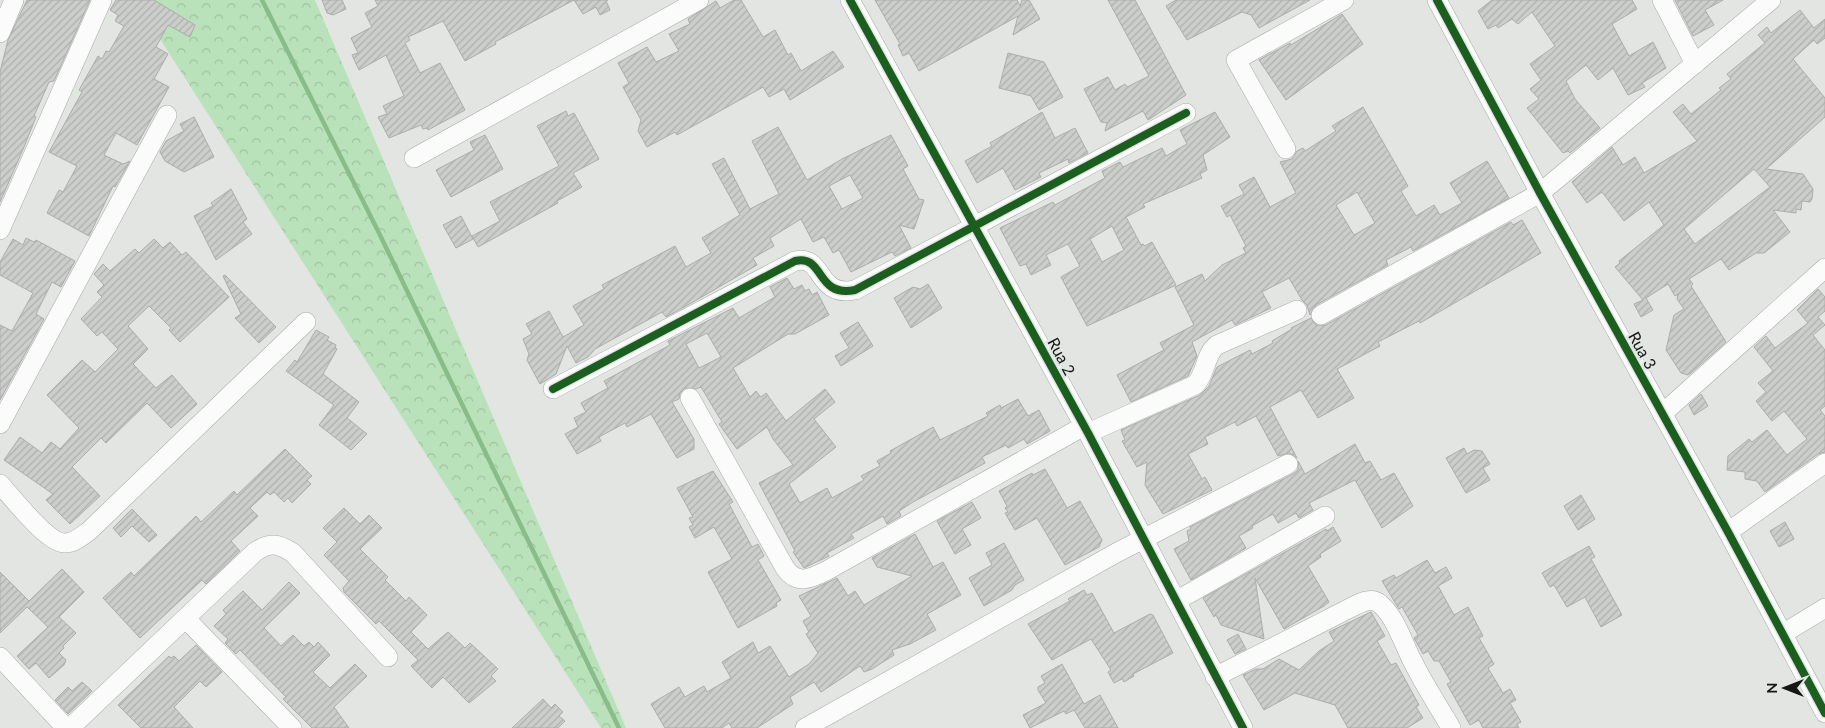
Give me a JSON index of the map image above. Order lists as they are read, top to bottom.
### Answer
{
  "streets": {
    "street": ["Rua 3", "Rua 2"]
  },
  "north": "left"
}
